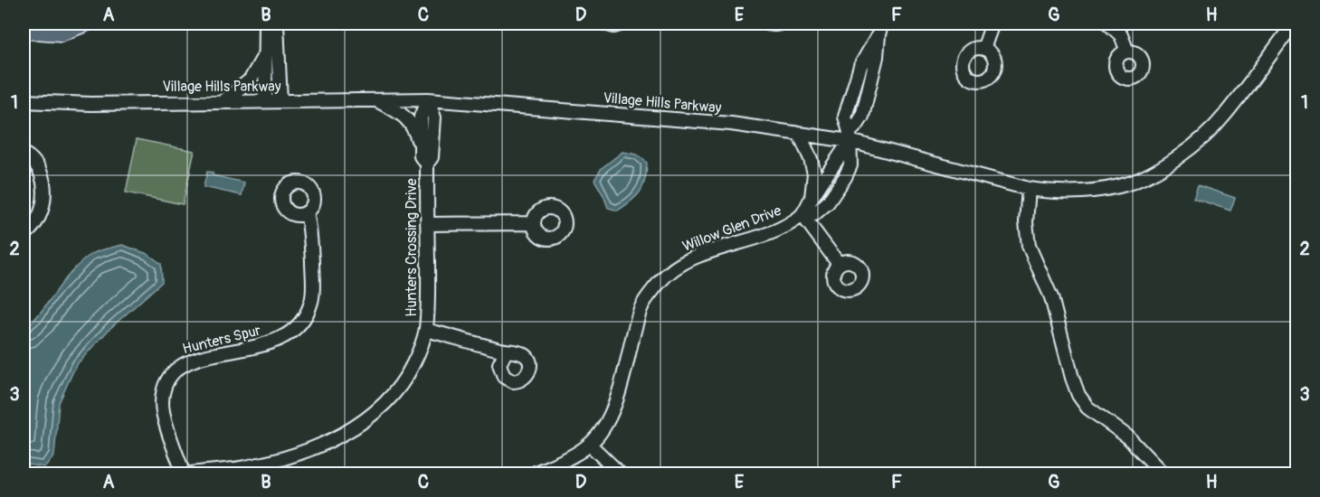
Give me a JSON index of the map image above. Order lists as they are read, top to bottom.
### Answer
{
  "streets": {
    "street": [
      "Village Hills Parkway",
      "Willow Glen Drive",
      "Hunters Crossing Drive",
      "Hunters Spur"
    ]
  },
  "crossings": [
    ["Village Hills Parkway", "Willow Glen Drive"],
    ["Village Hills Parkway", "Hunters Crossing Drive"]
  ],
  "grid": {
    "columns": [
      "A",
      "B",
      "C",
      "D",
      "E",
      "F",
      "G",
      "H"
    ],
    "rows": ["1", "2", "3"]
  }
}
